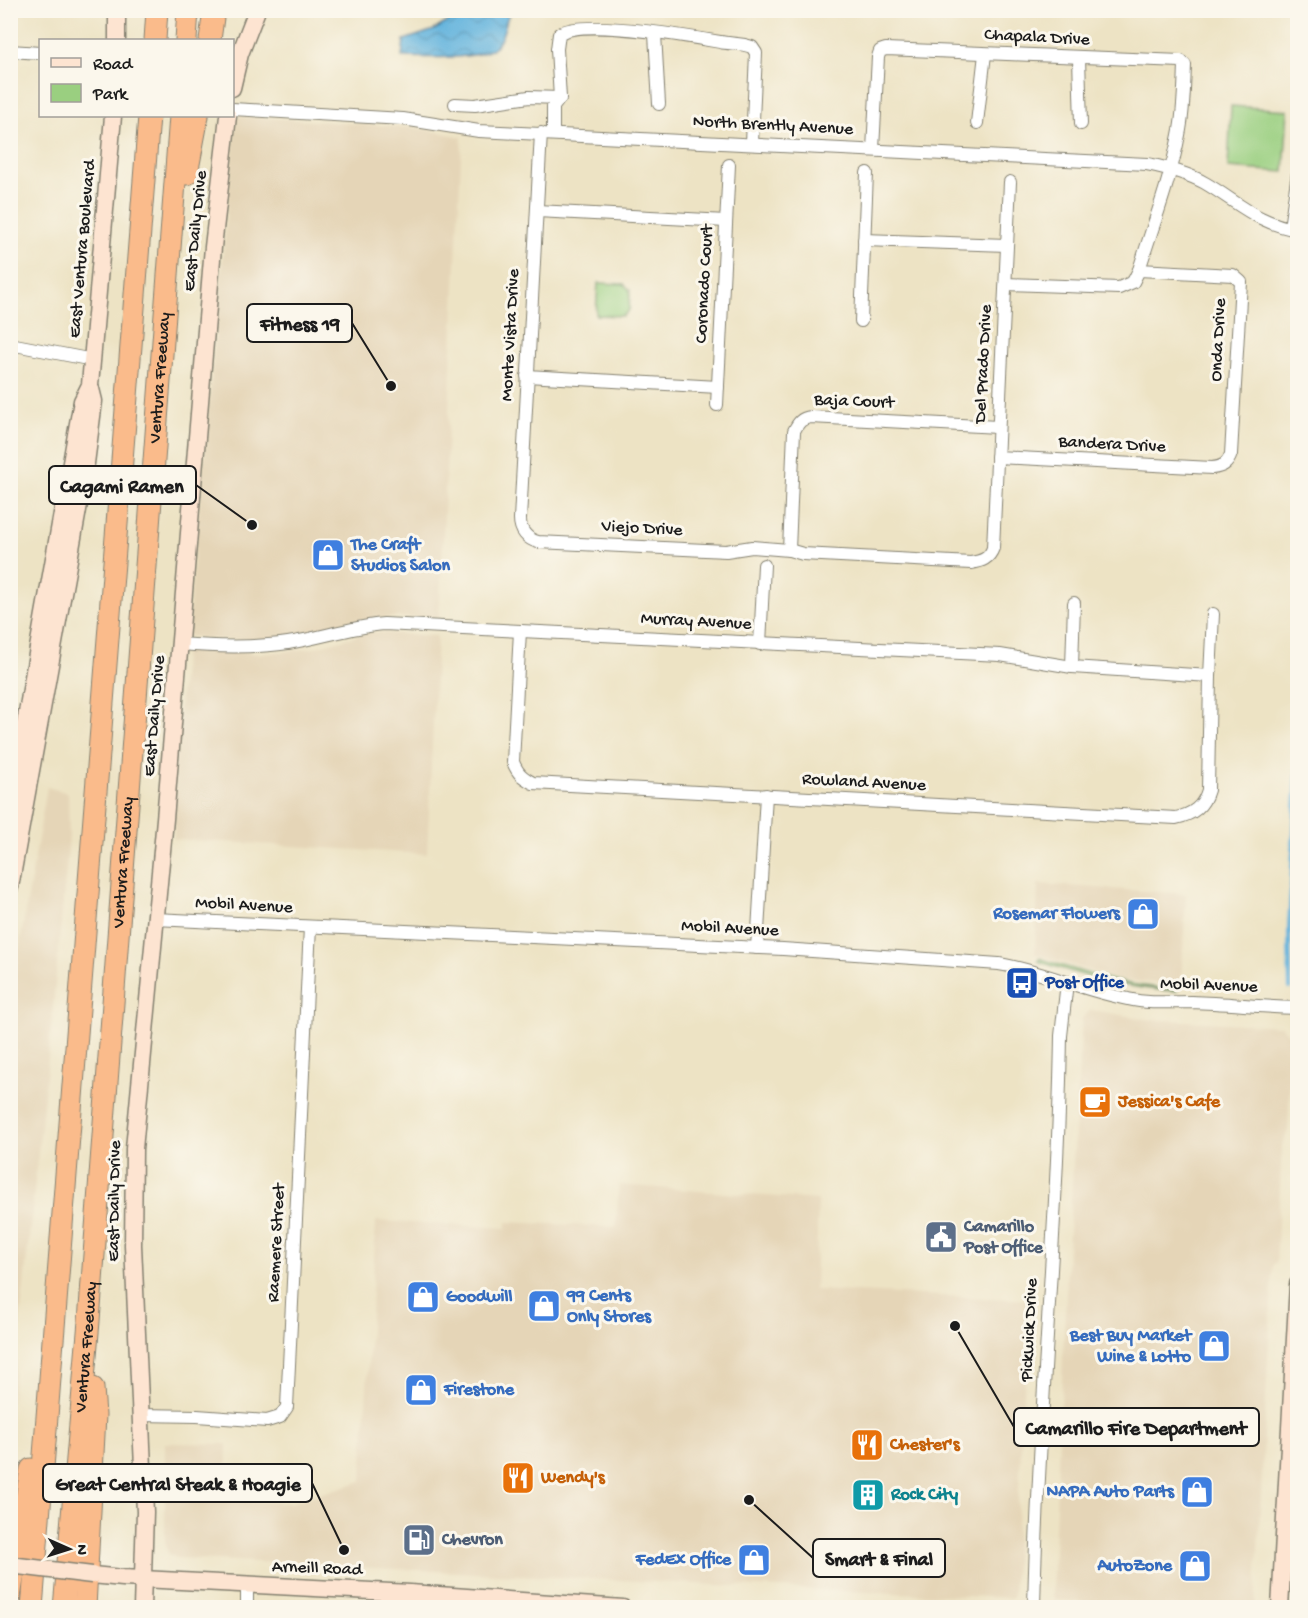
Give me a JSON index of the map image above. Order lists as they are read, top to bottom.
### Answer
{
  "streets": {
    "highway": ["Ventura Freeway"],
    "main road": ["East Daily Drive", "East Ventura Boulevard", "Arneill Road"],
    "street": [
      "Chapala Drive",
      "North Brently Avenue",
      "Coronado Court",
      "Monte Vista Drive",
      "Onda Drive",
      "Del Prado Drive",
      "Baja Court",
      "Bandera Drive",
      "Viejo Drive",
      "Murray Avenue",
      "Rowland Avenue",
      "Mobil Avenue",
      "Raemere Street",
      "Pickwick Drive"
    ]
  },
  "crossings": [
    ["Chapala Drive", "North Brently Avenue"],
    ["North Brently Avenue", "Monte Vista Drive"],
    ["East Daily Drive", "Murray Avenue"],
    ["East Daily Drive", "Mobil Avenue"],
    ["East Daily Drive", "Raemere Street"],
    ["East Daily Drive", "Arneill Road"],
    ["Monte Vista Drive", "Viejo Drive"],
    ["Onda Drive", "Bandera Drive"],
    ["Del Prado Drive", "Baja Court"],
    ["Del Prado Drive", "Bandera Drive"],
    ["Del Prado Drive", "Viejo Drive"],
    ["Baja Court", "Viejo Drive"],
    ["Murray Avenue", "Rowland Avenue"],
    ["Mobil Avenue", "Raemere Street"],
    ["Mobil Avenue", "Pickwick Drive"]
  ],
  "places": {
    "other": [
      "Fitness 19",
      "Cagami Ramen",
      "Camarillo Fire Department",
      "Smart & Final",
      "Great Central Steak & Hoagie"
    ],
    "shop": [
      "The Craft Studios Salon",
      "Rosemar Flowers",
      "Goodwill",
      "99 Cents Only Stores",
      "Best Buy Market Wine & Lotto",
      "Firestone",
      "NAPA Auto Parts",
      "FedEx Office",
      "AutoZone"
    ],
    "bus stop": ["Post Office"],
    "cafe": ["Jessica's Cafe"],
    "public building": ["Camarillo Post Office"],
    "restaurant": ["Chester's", "Wendy's"],
    "building": ["Rock City"],
    "fuel station": ["Chevron"]
  },
  "legend": ["Road", "Park"],
  "north": "right"
}
